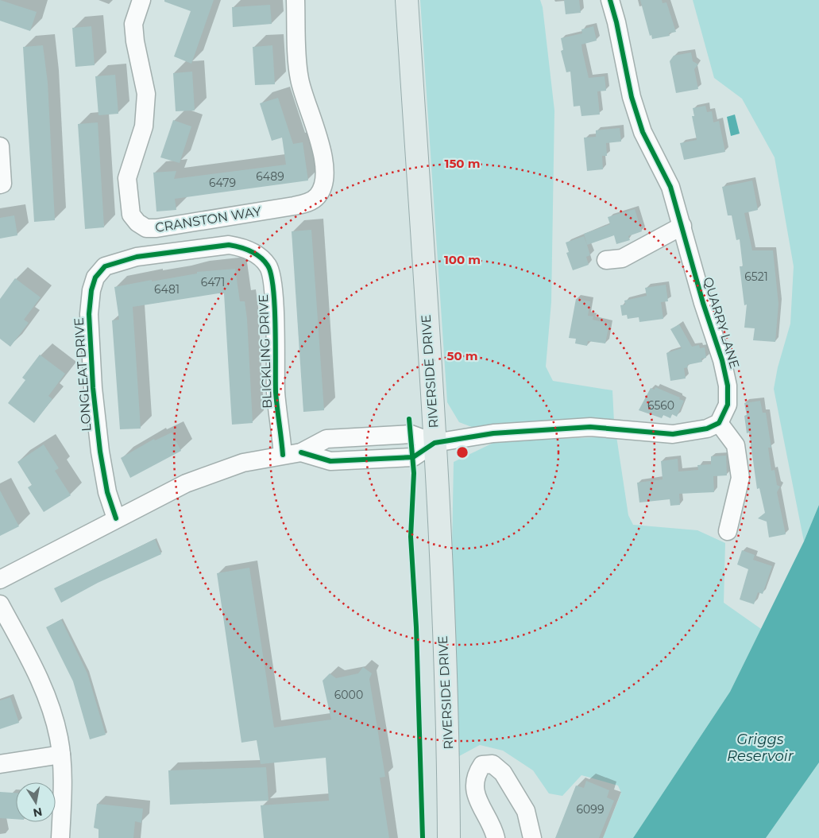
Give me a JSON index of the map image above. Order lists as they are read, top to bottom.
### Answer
{
  "streets": {
    "main road": ["RIVERSIDE DRIVE"],
    "street": [
      "CRANSTON WAY",
      "QUARRY LANE",
      "BLICKLING DRIVE",
      "LONGLEAT DRIVE"
    ]
  },
  "crossings": [
    ["BLICKLING DRIVE", "LONGLEAT DRIVE"]
  ],
  "water": ["Griggs Reservoir"],
  "house_numbers": [
    "6489",
    "6479",
    "6521",
    "6471",
    "6481",
    "6560",
    "6000",
    "6099"
  ],
  "north": "bottom",
  "rings": ["150 m", "100 m", "50 m"]
}
